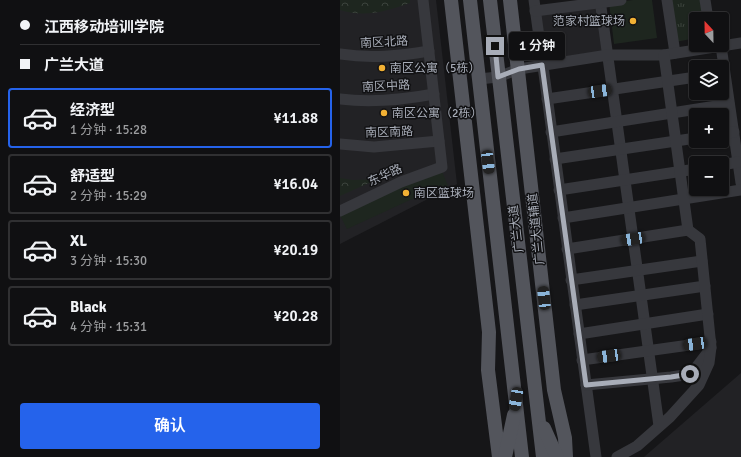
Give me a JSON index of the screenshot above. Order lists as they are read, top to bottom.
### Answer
{
  "streets": {
    "main road": ["广兰大道", "广兰大道辅道"],
    "street": [
      "南区北路",
      "南区中路",
      "南区南路",
      "东华路"
    ]
  },
  "crossings": [
    ["南区南路", "东华路"]
  ],
  "places": [
    "范家村篮球场",
    "南区公寓（5栋）",
    "南区公寓（2栋）",
    "南区篮球场"
  ],
  "north": "top",
  "page": {
    "banner": ["江西移动培训学院", "广兰大道"],
    "map_buttons": ["+", "−"],
    "bubble": "1 分钟",
    "list": [
      {
        "name": "经济型",
        "note": "1 分钟 · 15:28",
        "value": "¥11.88"
      },
      {
        "name": "舒适型",
        "note": "2 分钟 · 15:29",
        "value": "¥16.04"
      },
      {
        "name": "XL",
        "note": "3 分钟 · 15:30",
        "value": "¥20.19"
      },
      {
        "name": "Black",
        "note": "4 分钟 · 15:31",
        "value": "¥20.28"
      }
    ],
    "buttons": "确认"
  }
}
